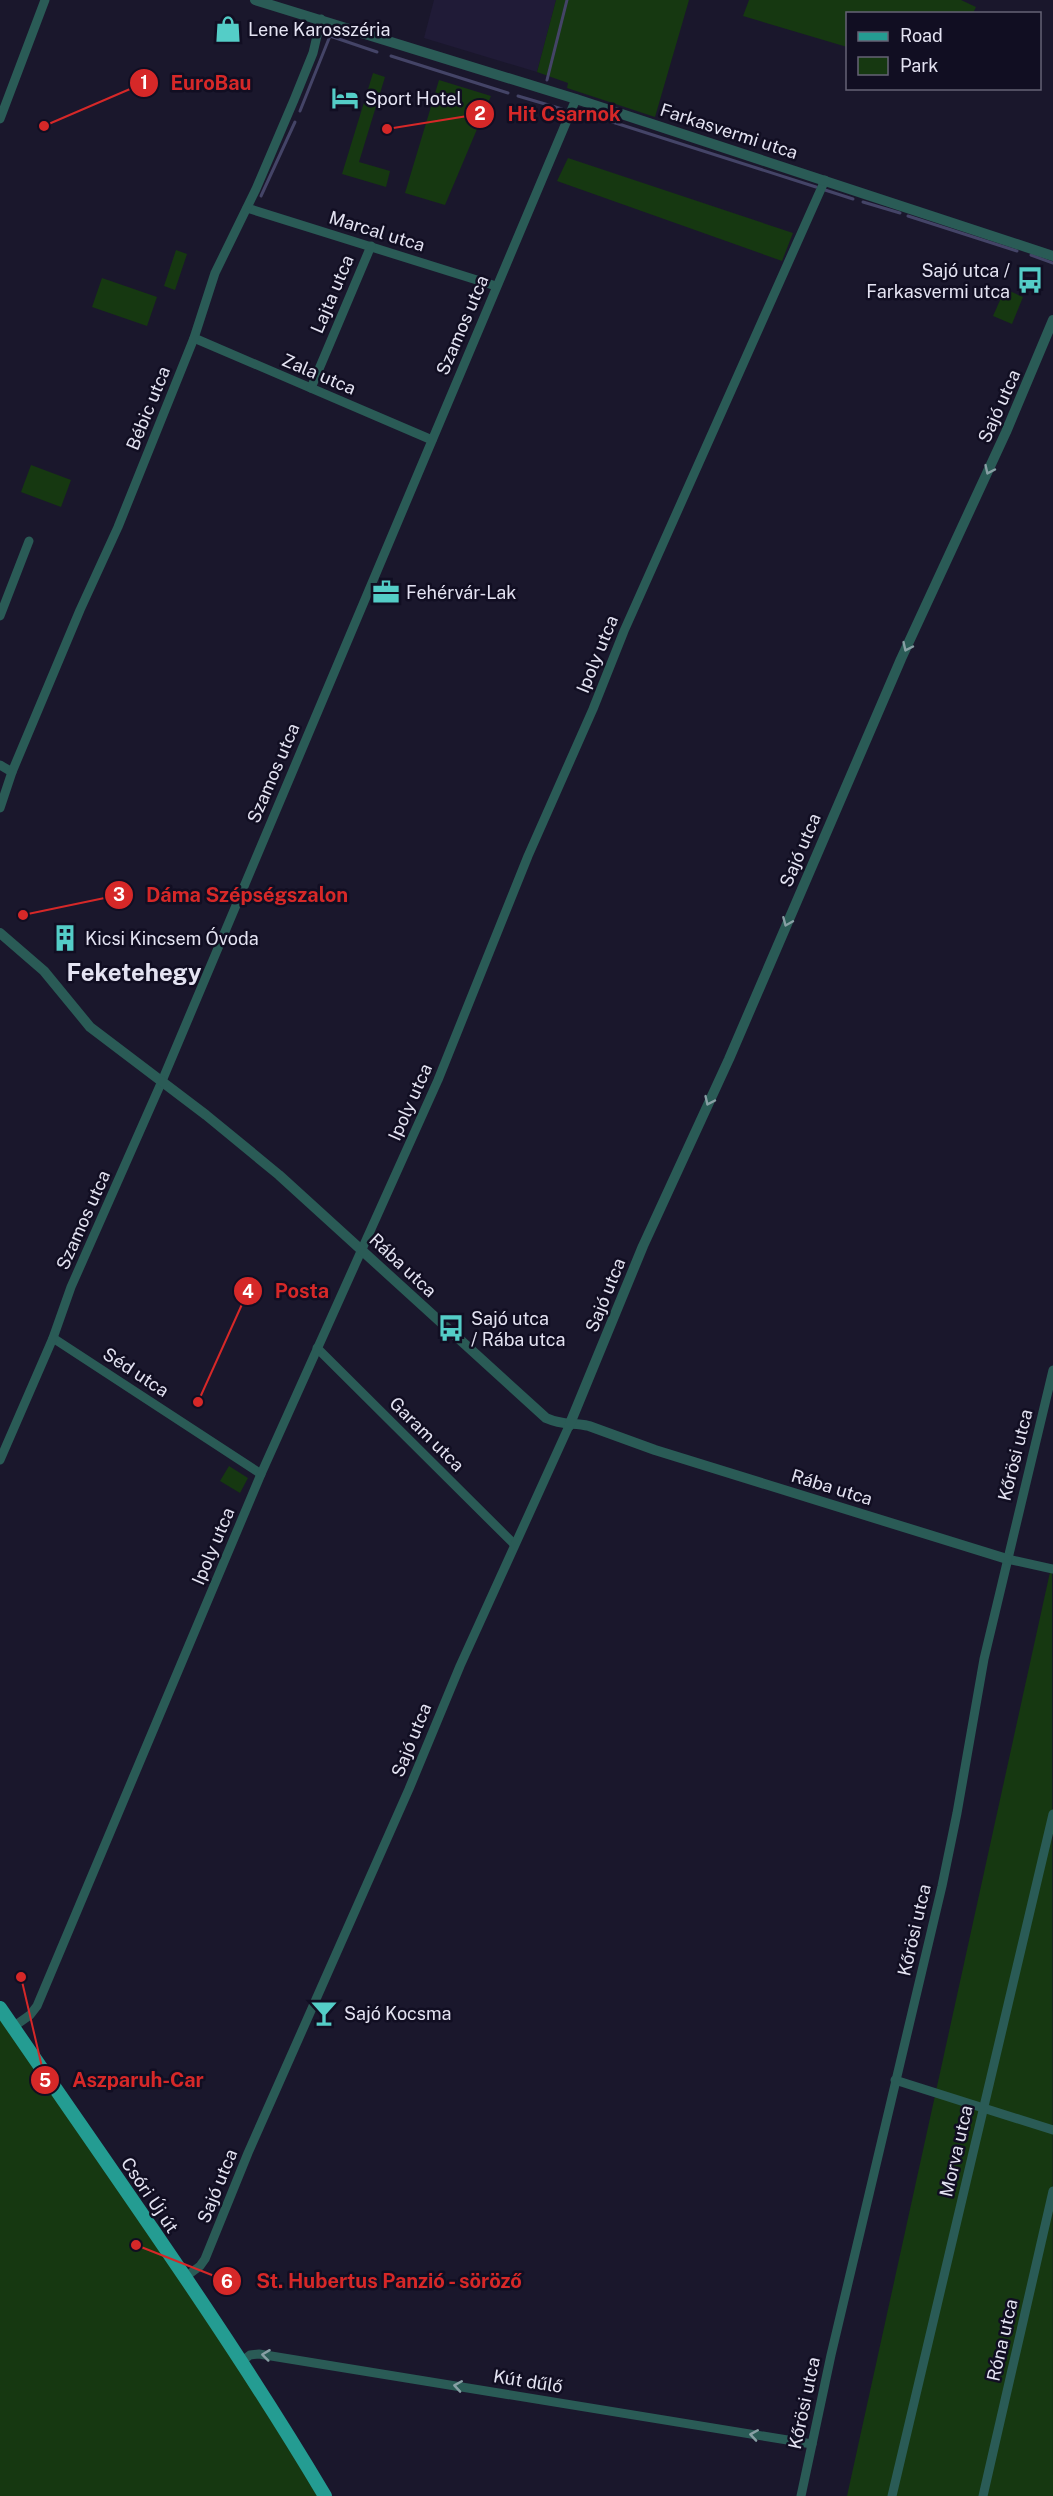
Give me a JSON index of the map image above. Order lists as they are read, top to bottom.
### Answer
{
  "streets": {
    "main road": ["Csóri Új út"],
    "street": [
      "Farkasvermi utca",
      "Marcal utca",
      "Lajta utca",
      "Szamos utca",
      "Zala utca",
      "Sajó utca",
      "Bébic utca",
      "Ipoly utca",
      "Rába utca",
      "Séd utca",
      "Garam utca",
      "Kőrösi utca",
      "Morva utca",
      "Róna utca",
      "Kút dűlő"
    ]
  },
  "crossings": [
    ["Farkasvermi utca", "Szamos utca"],
    ["Farkasvermi utca", "Bébic utca"],
    ["Farkasvermi utca", "Ipoly utca"],
    ["Marcal utca", "Lajta utca"],
    ["Marcal utca", "Szamos utca"],
    ["Marcal utca", "Bébic utca"],
    ["Lajta utca", "Zala utca"],
    ["Szamos utca", "Zala utca"],
    ["Szamos utca", "Rába utca"],
    ["Szamos utca", "Séd utca"],
    ["Zala utca", "Bébic utca"],
    ["Sajó utca", "Rába utca"],
    ["Sajó utca", "Garam utca"],
    ["Sajó utca", "Csóri Új út"],
    ["Ipoly utca", "Rába utca"],
    ["Ipoly utca", "Séd utca"],
    ["Ipoly utca", "Garam utca"],
    ["Ipoly utca", "Csóri Új út"],
    ["Rába utca", "Kőrösi utca"],
    ["Kőrösi utca", "Kút dűlő"],
    ["Csóri Új út", "Kút dűlő"]
  ],
  "one_way": ["Sajó utca", "Kút dűlő"],
  "districts": ["Feketehegy"],
  "places": {
    "shop": ["Lene Karosszéria"],
    "hotel": ["Sport Hotel"],
    "other": [
      "EuroBau",
      "Hit Csarnok",
      "Dáma Szépségszalon",
      "Posta",
      "Aszparuh-Car",
      "St. Hubertus Panzió - söröző"
    ],
    "bus stop": ["Sajó utca / Farkasvermi utca", "Sajó utca / Rába utca"],
    "office": ["Fehérvár-Lak"],
    "building": ["Kicsi Kincsem Óvoda"],
    "bar": ["Sajó Kocsma"]
  },
  "legend": ["Road", "Park"]
}
